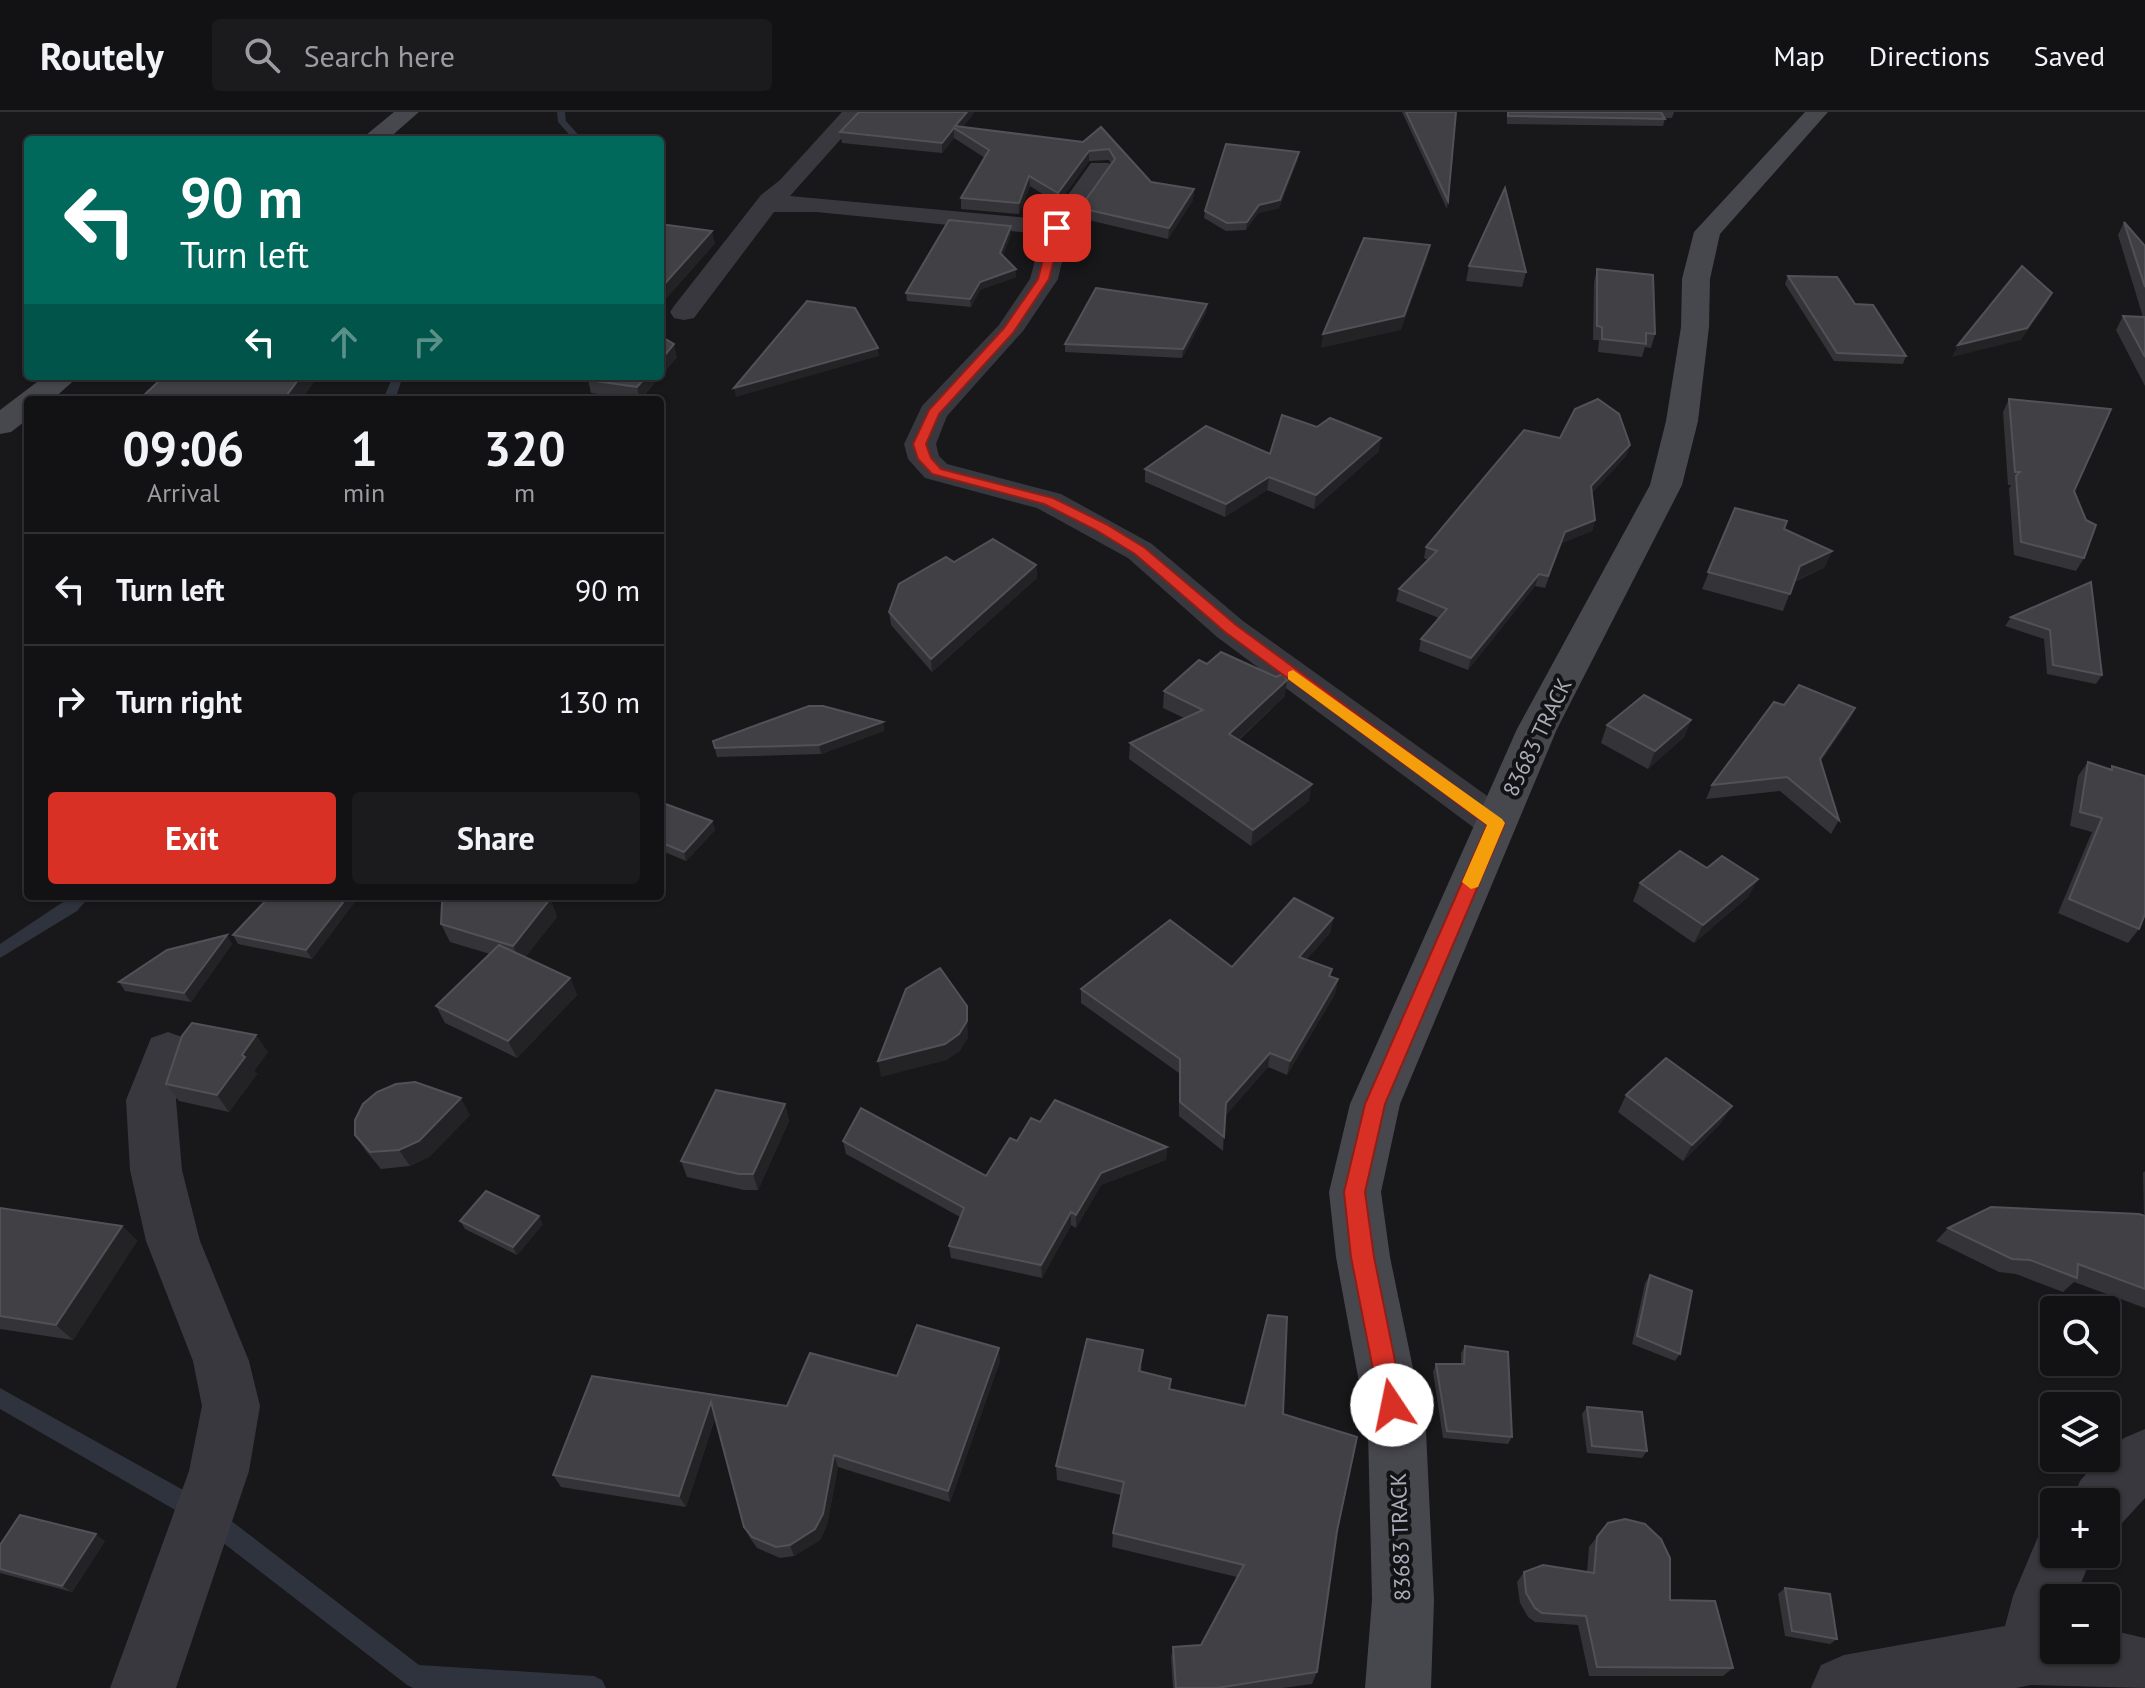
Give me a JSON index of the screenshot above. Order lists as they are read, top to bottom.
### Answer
{
  "streets": {
    "street": ["83683 TRACK"]
  },
  "page": {
    "header": "Routely",
    "search": "Search here",
    "nav": ["Map", "Directions", "Saved"],
    "turn": ["90 m", "Turn left"],
    "eta": [
      "09:06",
      "Arrival",
      "1",
      "min",
      "320",
      "m"
    ],
    "list": [
      {
        "name": "Turn left",
        "value": "90 m"
      },
      {
        "name": "Turn right",
        "value": "130 m"
      }
    ],
    "buttons": ["Exit", "Share"],
    "map_buttons": ["+", "−"]
  }
}
